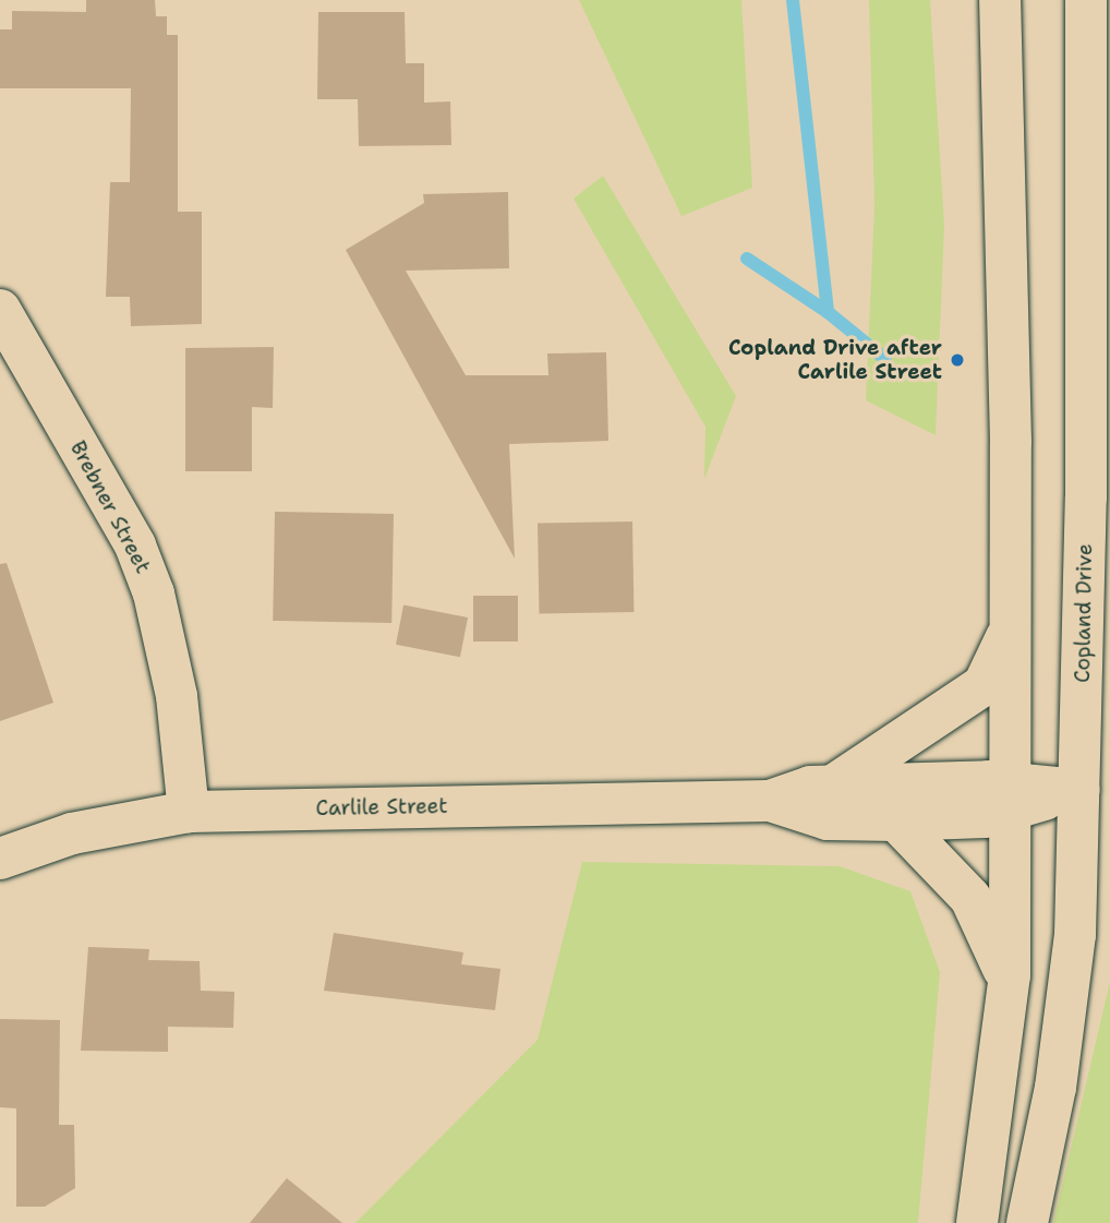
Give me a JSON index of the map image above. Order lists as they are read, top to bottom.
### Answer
{
  "streets": {
    "main road": ["Brebner Street", "Copland Drive", "Carlile Street"]
  },
  "crossings": [
    ["Brebner Street", "Carlile Street"],
    ["Copland Drive", "Carlile Street"]
  ],
  "places": ["Copland Drive after Carlile Street"]
}
